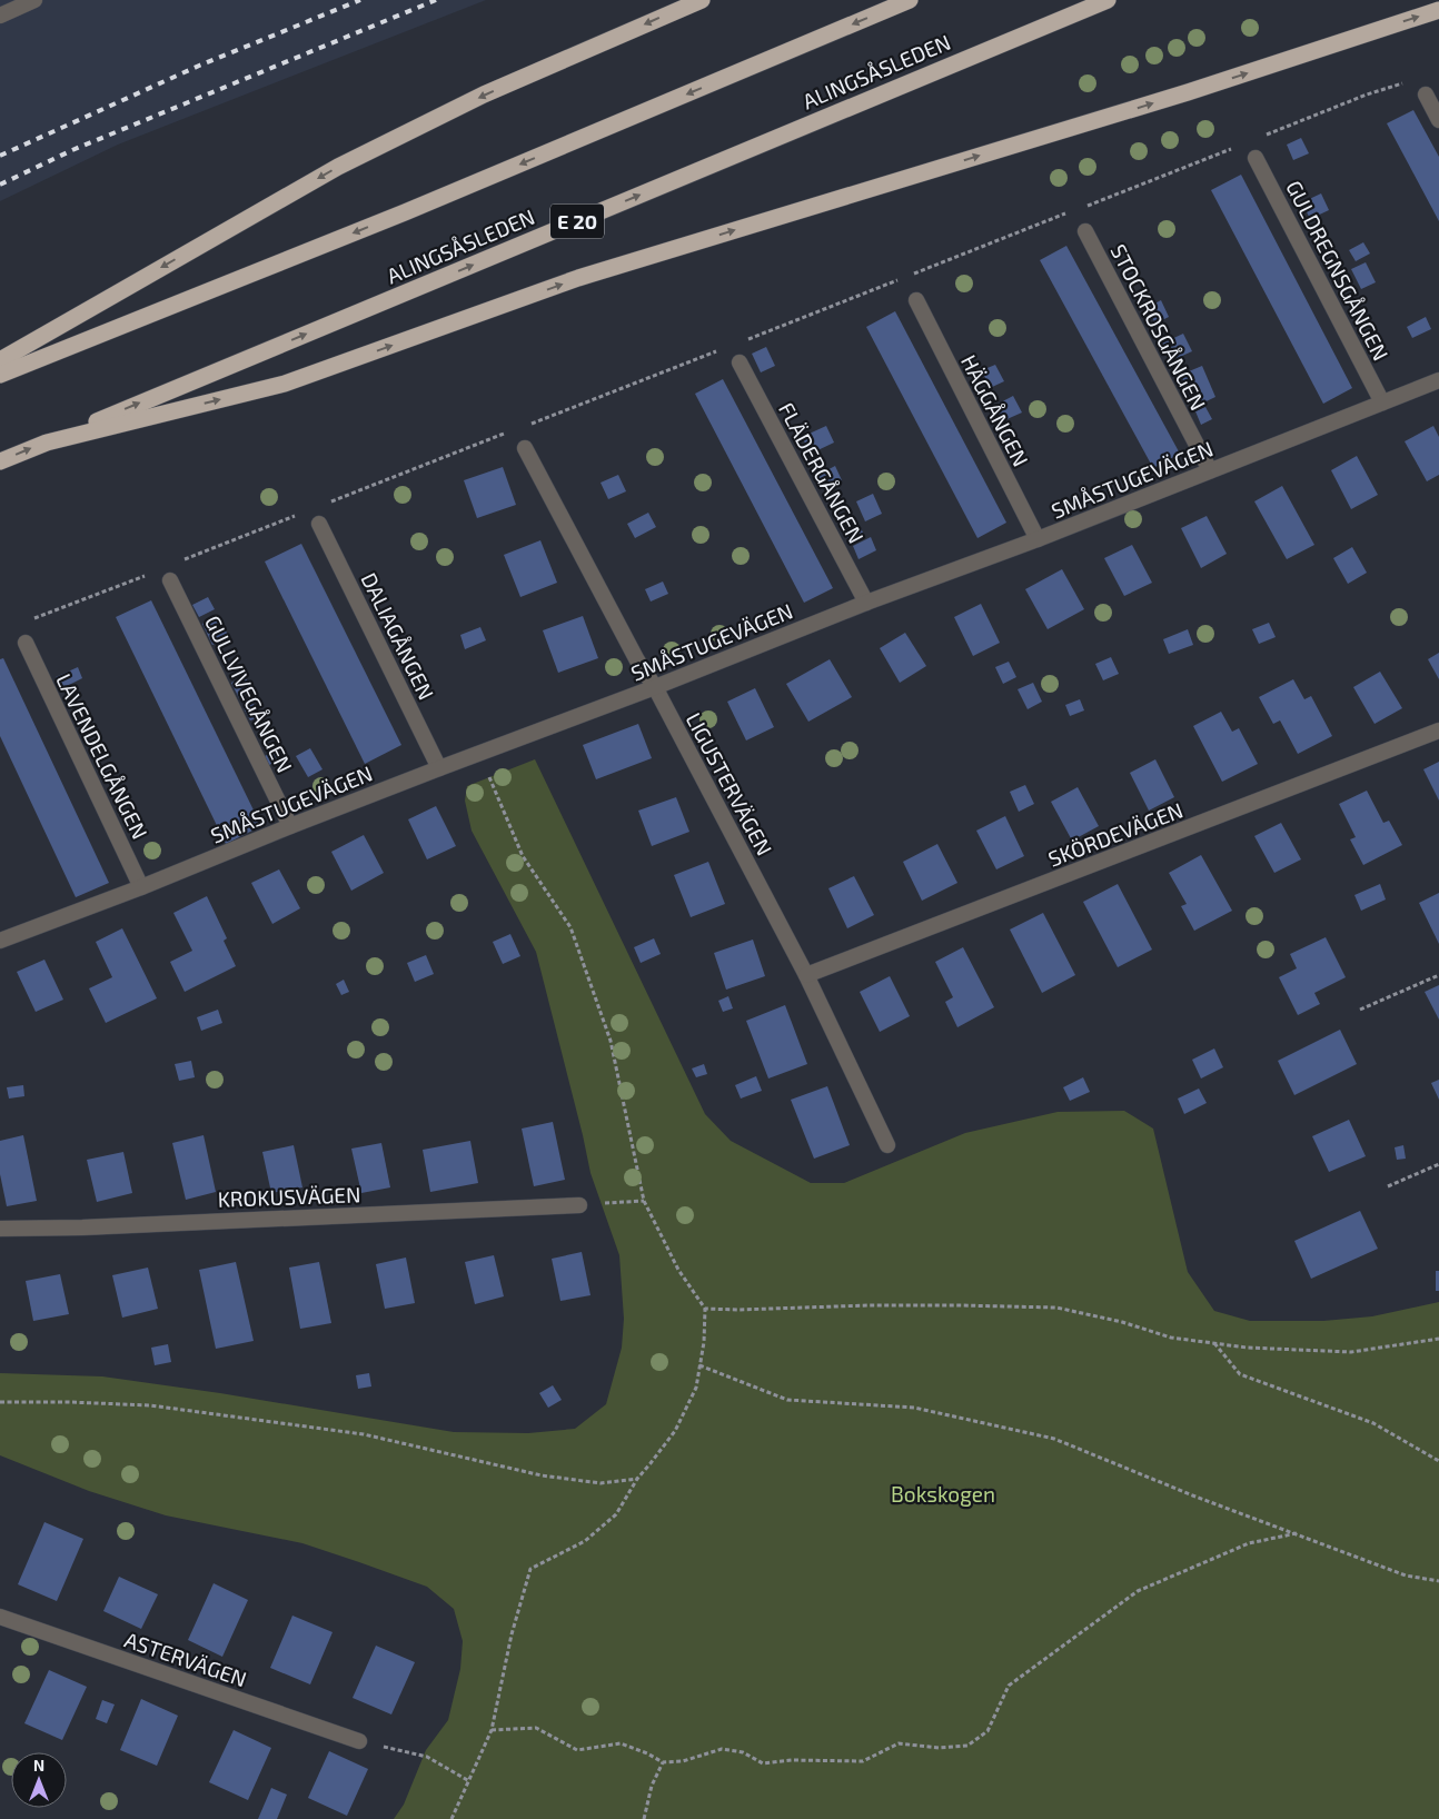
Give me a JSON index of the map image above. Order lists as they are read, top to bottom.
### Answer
{
  "streets": {
    "highway": ["ALINGSÅSLEDEN", "E 20"],
    "street": [
      "GULDREGNSGÅNGEN",
      "STOCKROSGÅNGEN",
      "HÄGGÅNGEN",
      "FLÄDERGÅNGEN",
      "SMÅSTUGEVÄGEN",
      "DALIAGÅNGEN",
      "GULLVIVEGÅNGEN",
      "LAVENDELGÅNGEN",
      "LIGUSTERVÄGEN",
      "SKÖRDEVÄGEN",
      "KROKUSVÄGEN",
      "ASTERVÄGEN"
    ]
  },
  "crossings": [
    ["ALINGSÅSLEDEN", "E 20"],
    ["GULDREGNSGÅNGEN", "SMÅSTUGEVÄGEN"],
    ["STOCKROSGÅNGEN", "SMÅSTUGEVÄGEN"],
    ["HÄGGÅNGEN", "SMÅSTUGEVÄGEN"],
    ["FLÄDERGÅNGEN", "SMÅSTUGEVÄGEN"],
    ["SMÅSTUGEVÄGEN", "DALIAGÅNGEN"],
    ["SMÅSTUGEVÄGEN", "GULLVIVEGÅNGEN"],
    ["SMÅSTUGEVÄGEN", "LAVENDELGÅNGEN"],
    ["SMÅSTUGEVÄGEN", "LIGUSTERVÄGEN"],
    ["LIGUSTERVÄGEN", "SKÖRDEVÄGEN"]
  ],
  "parks": ["Bokskogen"],
  "north": "top"
}
